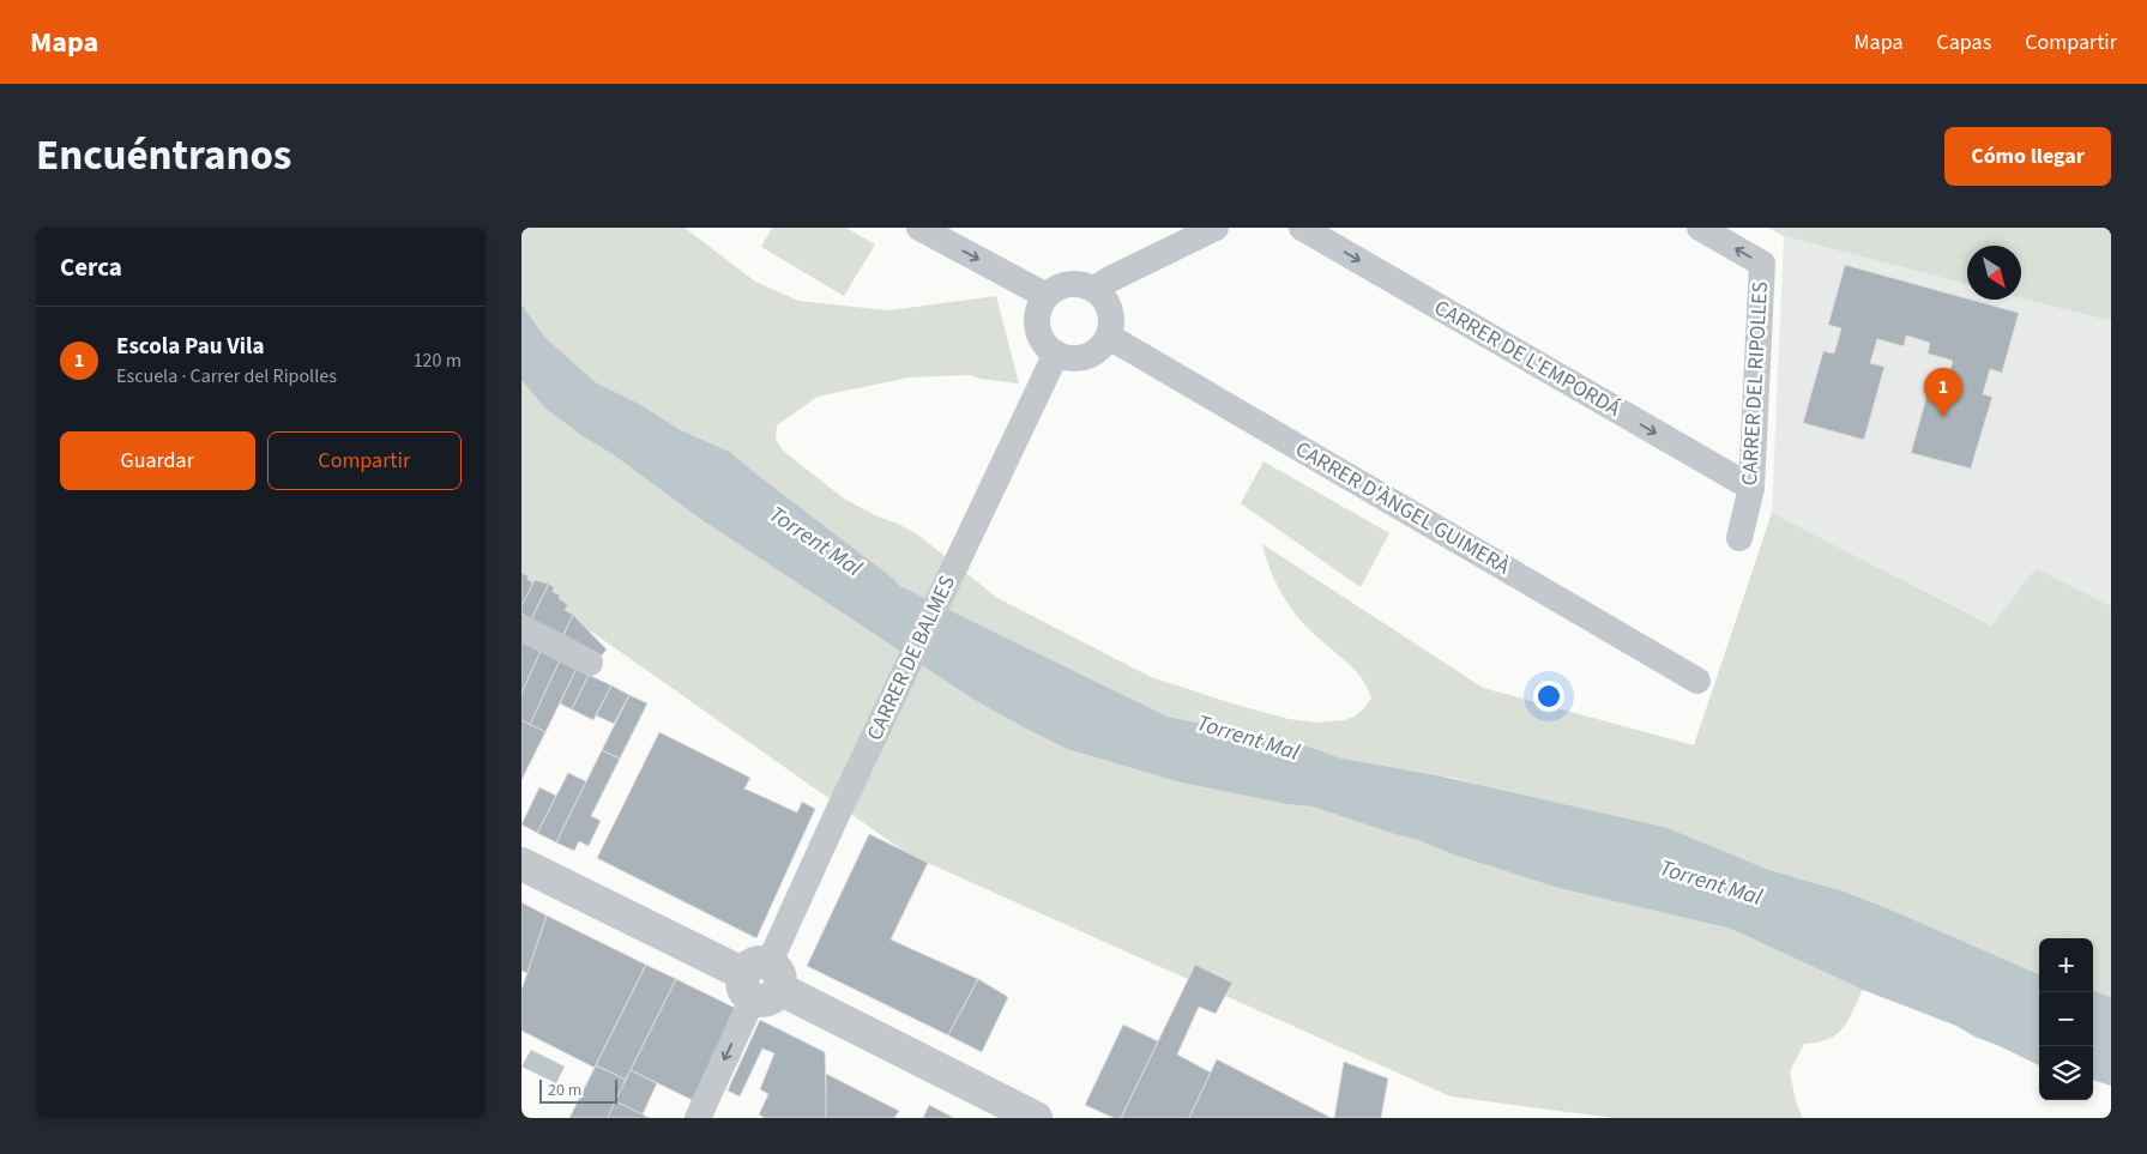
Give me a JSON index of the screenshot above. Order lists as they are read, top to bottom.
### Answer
{
  "streets": {
    "street": [
      "CARRER DE L'EMPORDÁ",
      "CARRER DEL RIPOLLES",
      "CARRER D'ÀNGEL GUIMERÀ",
      "CARRER DE BALMES"
    ]
  },
  "crossings": [
    ["CARRER DE L'EMPORDÁ", "CARRER DEL RIPOLLES"],
    ["CARRER D'ÀNGEL GUIMERÀ", "CARRER DE BALMES"]
  ],
  "one_way": ["CARRER DE L'EMPORDÁ", "CARRER DEL RIPOLLES"],
  "water": ["Torrent Mal"],
  "scale_bar": "20 m",
  "north": "bottom right",
  "page": {
    "header": "Mapa",
    "nav": ["Mapa", "Capas", "Compartir"],
    "title": "Encuéntranos",
    "buttons": [
      "Cómo llegar",
      ["Guardar", "Compartir"]
    ],
    "heading": "Cerca",
    "list": [
      {
        "mark": "1",
        "name": "Escola Pau Vila",
        "note": "Escuela · Carrer del Ripolles",
        "value": "120 m"
      }
    ],
    "pins": "1",
    "map_buttons": ["+", "−"],
    "scale": "20 m"
  }
}
